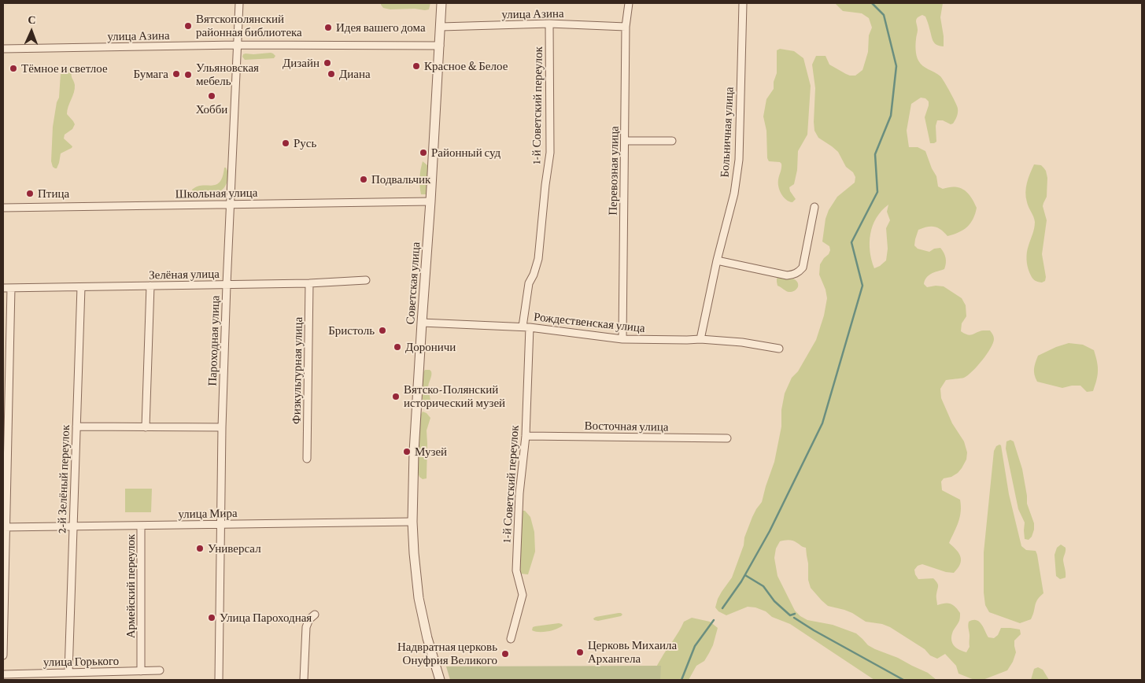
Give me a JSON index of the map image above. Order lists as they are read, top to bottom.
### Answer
{
  "streets": {
    "street": [
      "улица Азина",
      "1-й Советский переулок",
      "Больничная улица",
      "Перевозная улица",
      "Школьная улица",
      "Зелёная улица",
      "Советская улица",
      "Рождественская улица",
      "Пароходная улица",
      "Физкультурная улица",
      "Восточная улица",
      "2-й Зелёный переулок",
      "улица Мира",
      "Армейский переулок",
      "улица Горького"
    ]
  },
  "crossings": [
    ["улица Азина", "1-й Советский переулок"],
    ["улица Азина", "Перевозная улица"],
    ["улица Азина", "Советская улица"],
    ["улица Азина", "Пароходная улица"],
    ["1-й Советский переулок", "Рождественская улица"],
    ["1-й Советский переулок", "Восточная улица"],
    ["Больничная улица", "Рождественская улица"],
    ["Перевозная улица", "Рождественская улица"],
    ["Школьная улица", "Советская улица"],
    ["Школьная улица", "Пароходная улица"],
    ["Зелёная улица", "Пароходная улица"],
    ["Зелёная улица", "Физкультурная улица"],
    ["Зелёная улица", "2-й Зелёный переулок"],
    ["Советская улица", "Рождественская улица"],
    ["Советская улица", "улица Мира"],
    ["Пароходная улица", "улица Мира"],
    ["2-й Зелёный переулок", "улица Мира"],
    ["2-й Зелёный переулок", "улица Горького"],
    ["улица Мира", "Армейский переулок"],
    ["Армейский переулок", "улица Горького"]
  ],
  "places": [
    "Вятскополянский районная библиотека",
    "Идея вашего дома",
    "Дизайн",
    "Красное & Белое",
    "Тёмное и светлое",
    "Бумага",
    "Диана",
    "Ульяновская мебель",
    "Хобби",
    "Русь",
    "Районный суд",
    "Подвальчик",
    "Птица",
    "Бристоль",
    "Дороничи",
    "Вятско-Полянский исторический музей",
    "Музей",
    "Универсал",
    "Улица Пароходная",
    "Церковь Михаила Архангела",
    "Надвратная церковь Онуфрия Великого"
  ],
  "north": "top"
}
